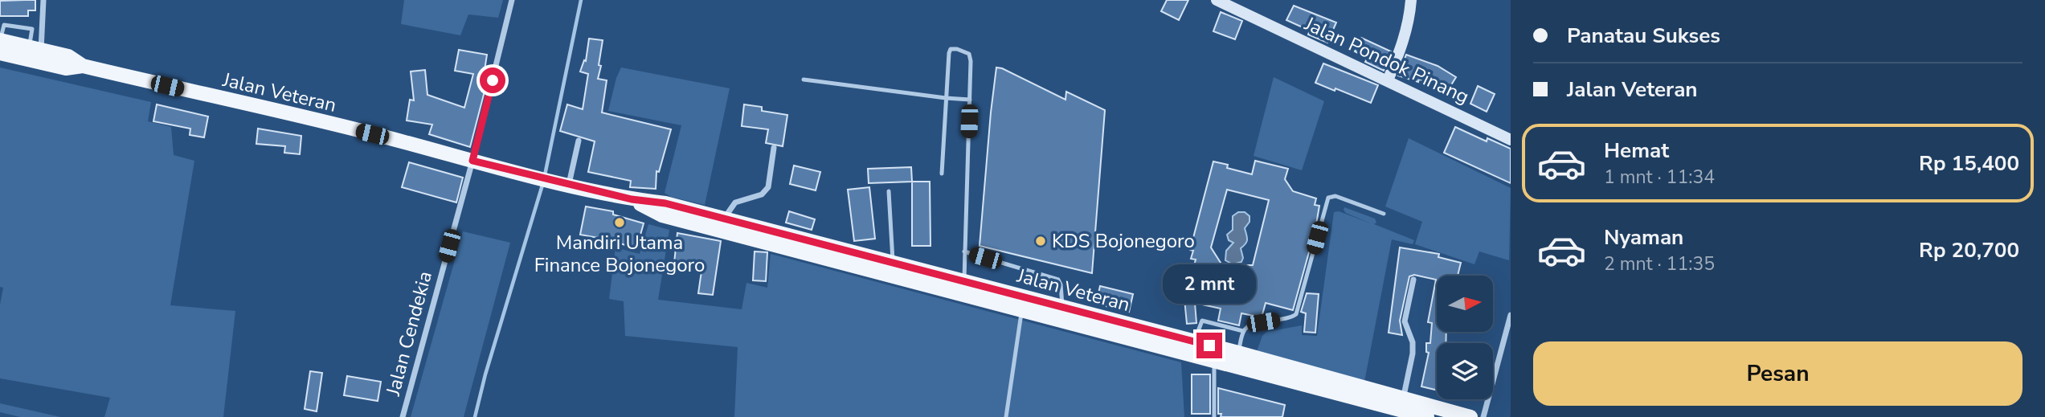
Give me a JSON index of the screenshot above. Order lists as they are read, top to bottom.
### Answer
{
  "streets": {
    "main road": ["Jalan Veteran"],
    "street": ["Jalan Pondok Pinang", "Jalan Cendekia"]
  },
  "crossings": [
    ["Jalan Veteran", "Jalan Cendekia"]
  ],
  "places": ["Mandiri Utama Finance Bojonegoro", "KDS Bojonegoro"],
  "north": "right",
  "page": {
    "banner": ["Panatau Sukses", "Jalan Veteran"],
    "list": [
      {
        "name": "Hemat",
        "note": "1 mnt · 11:34",
        "value": "Rp 15,400"
      },
      {
        "name": "Nyaman",
        "note": "2 mnt · 11:35",
        "value": "Rp 20,700"
      }
    ],
    "bubble": "2 mnt",
    "buttons": "Pesan"
  }
}
